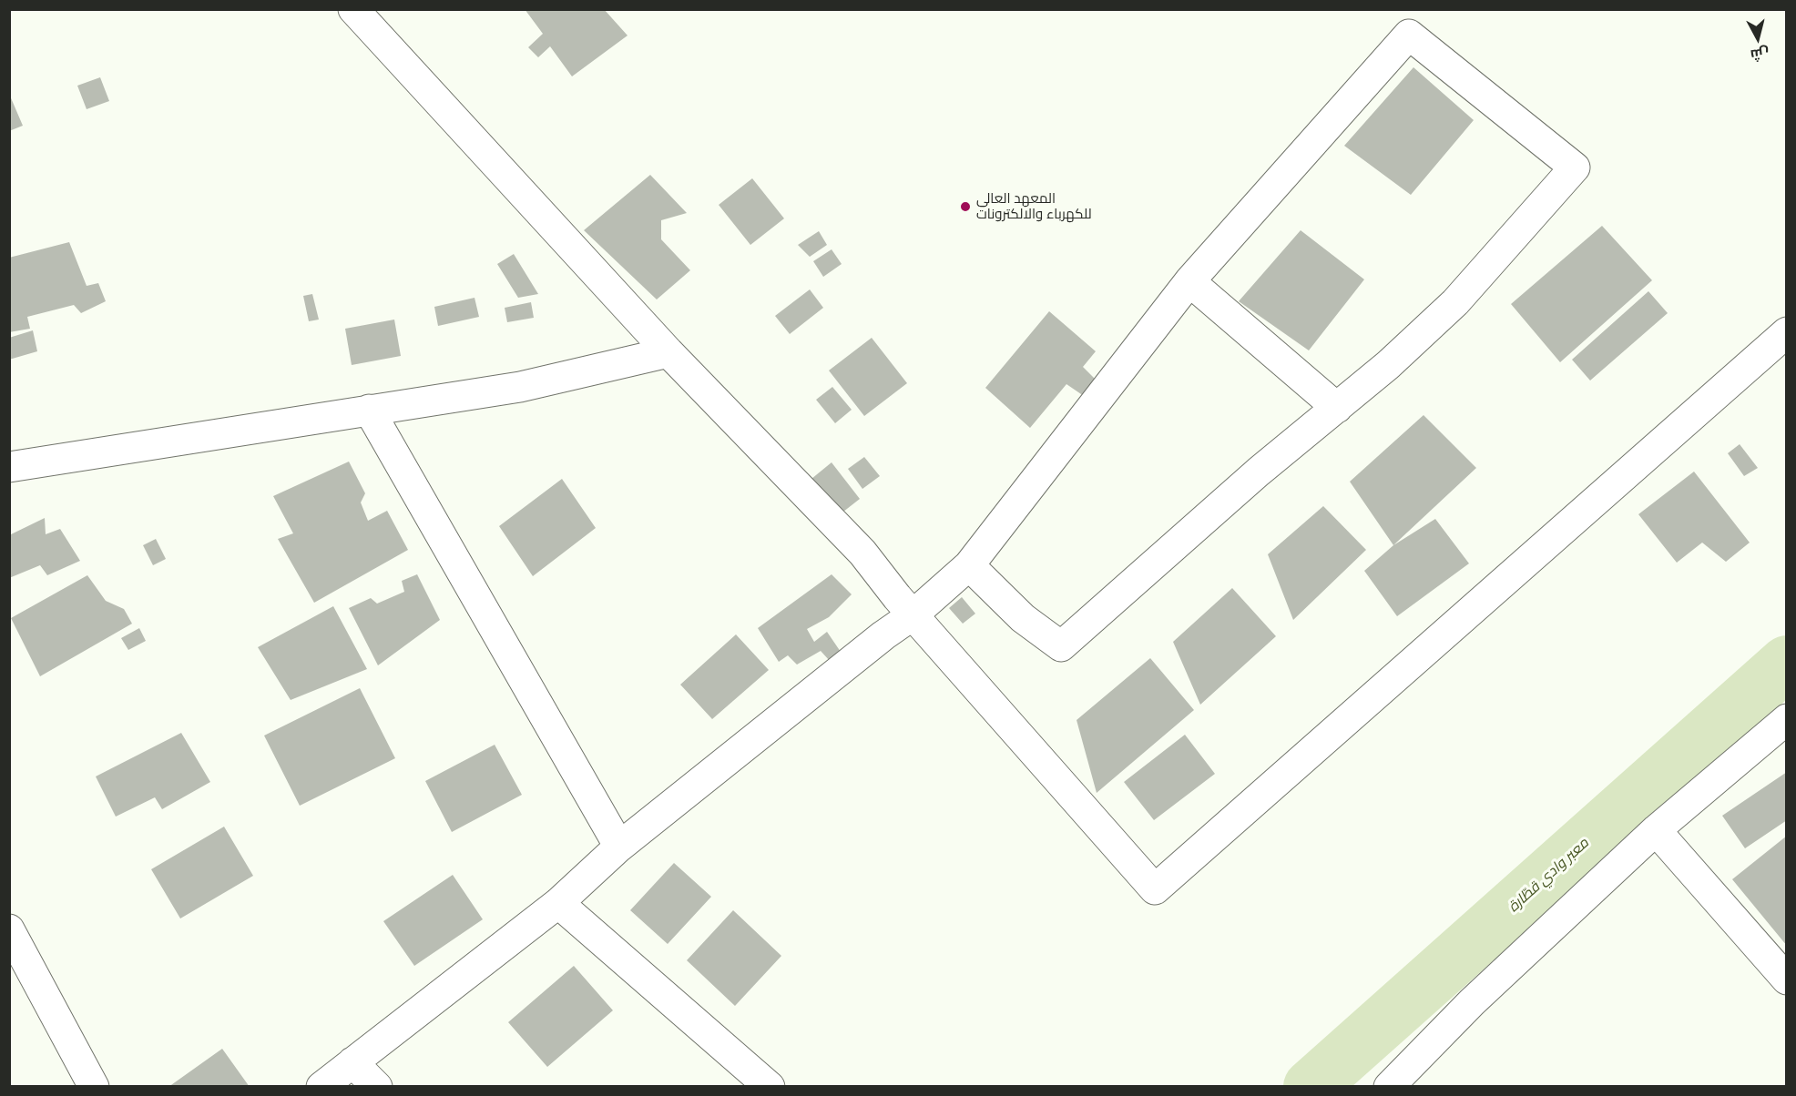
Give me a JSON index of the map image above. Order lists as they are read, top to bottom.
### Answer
{
  "water": ["معبر وادي قطّارة"],
  "places": ["المعهد العالي للكهرباء والالكترونات"],
  "north": "bottom"
}
